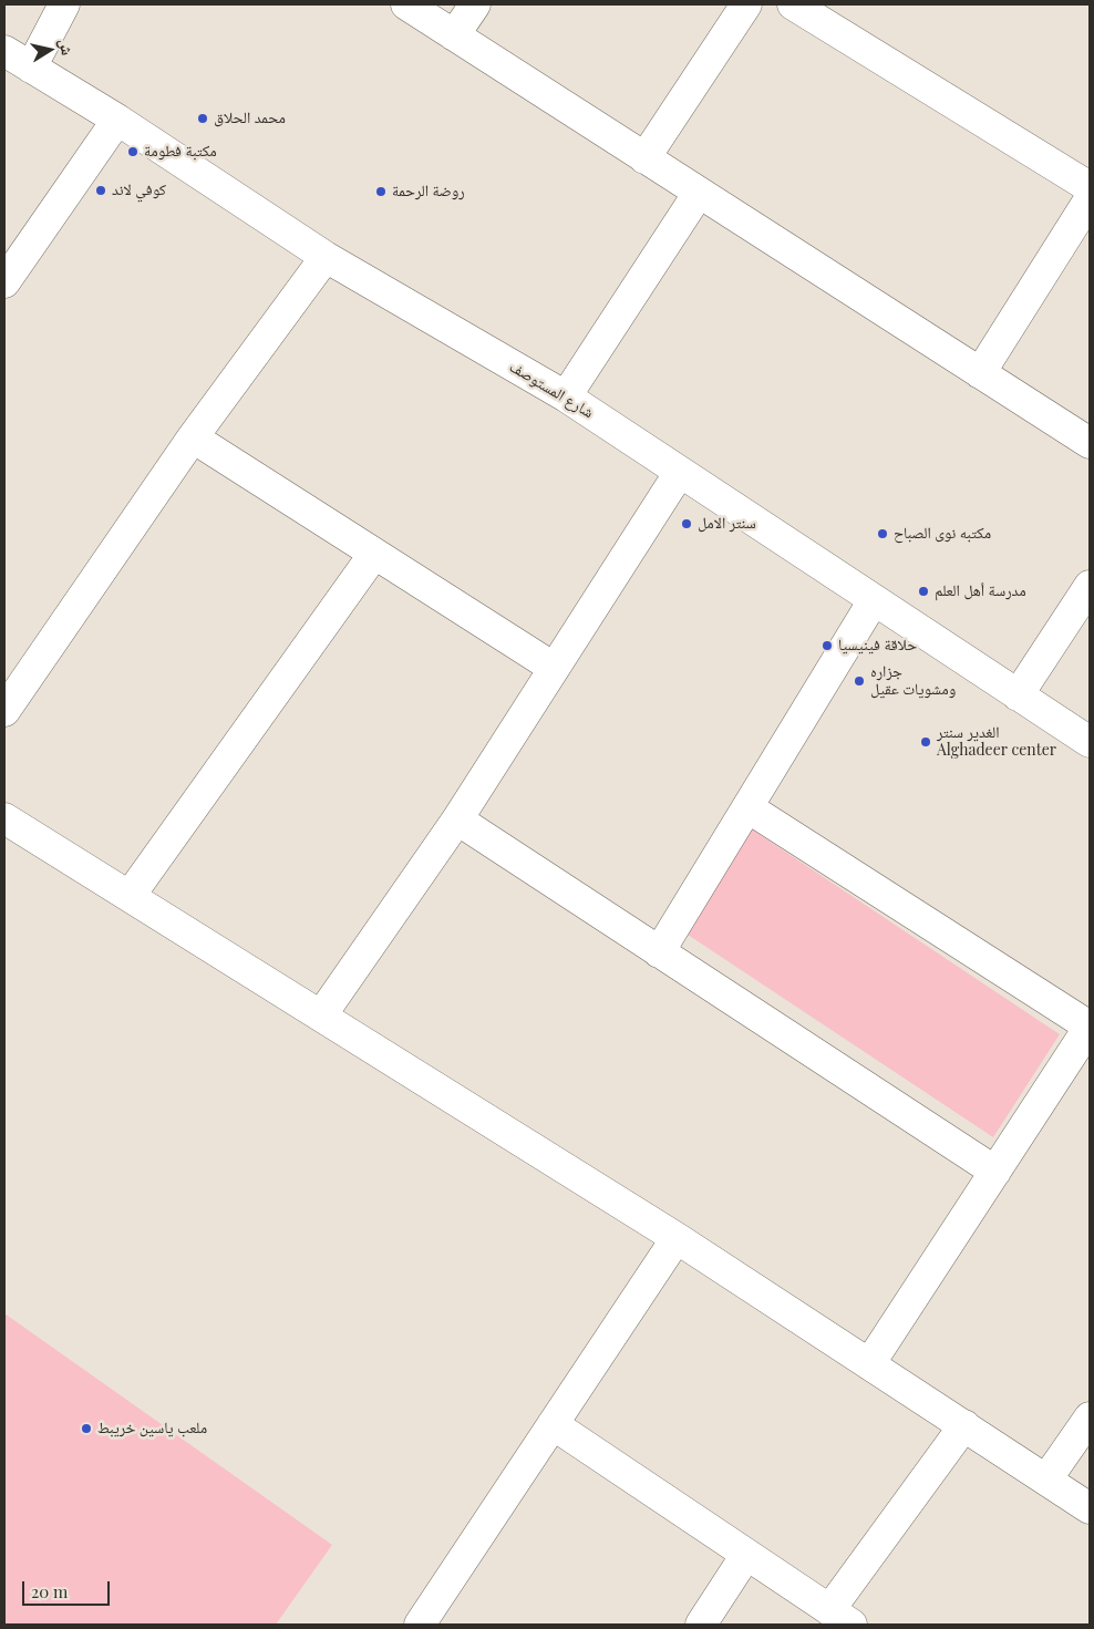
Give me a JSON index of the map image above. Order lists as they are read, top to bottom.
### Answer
{
  "streets": {
    "street": ["شارع المستوصف"]
  },
  "places": [
    "محمد الحلاق",
    "مكتبة فطومة",
    "كوفي لاند",
    "روضة الرحمة",
    "سنتر الامل",
    "مكتبه نوى الصباح",
    "مدرسة أهل العلم",
    "حلاقة فينيسيا",
    "جزاره ومشويات عقيل",
    "الغدير سنتر Alghadeer center",
    "ملعب ياسين خريبط"
  ],
  "scale_bar": "20 m",
  "north": "right"
}
